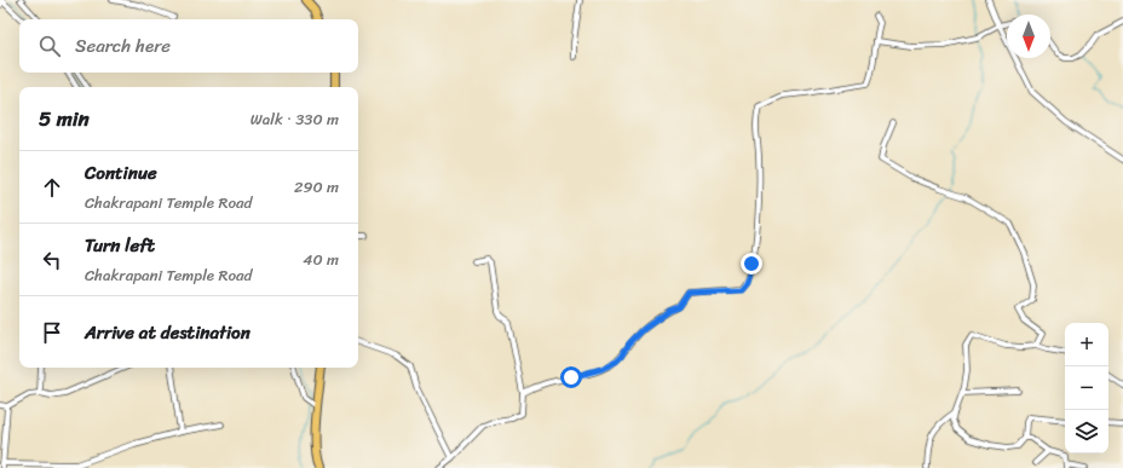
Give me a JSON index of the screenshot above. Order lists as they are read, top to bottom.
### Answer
{
  "north": "bottom",
  "page": {
    "search": "Search here",
    "heading": ["5 min", "Walk · 330 m"],
    "list": [
      ["Continue", "Chakrapani Temple Road", "290 m"],
      ["Turn left", "Chakrapani Temple Road", "40 m"],
      "Arrive at destination"
    ],
    "map_buttons": ["+", "−"]
  }
}
